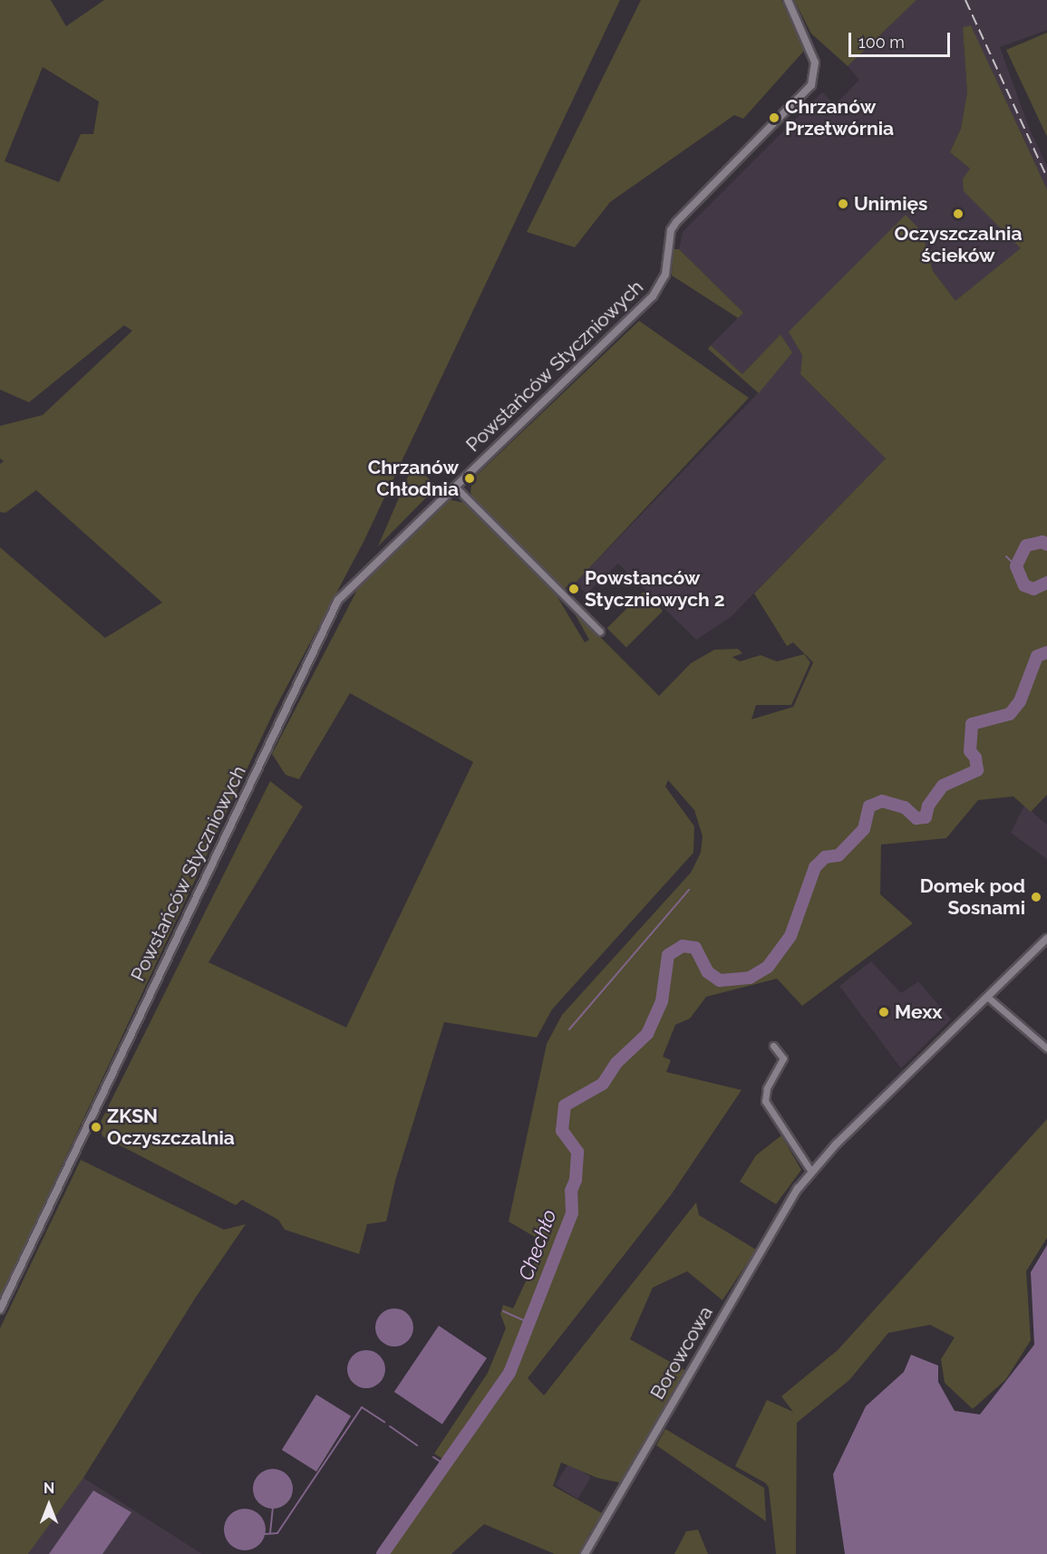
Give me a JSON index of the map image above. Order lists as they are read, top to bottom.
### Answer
{
  "streets": {
    "street": ["Powstańców Styczniowych", "Borowcowa"]
  },
  "water": ["Chechło"],
  "places": [
    "Chrzanów Przetwórnia",
    "Unimięs",
    "Oczyszczalnia ścieków",
    "Chrzanów Chłodnia",
    "Powstanców Styczniowych 2",
    "Domek pod Sosnami",
    "Mexx",
    "ZKSN Oczyszczalnia"
  ],
  "scale_bar": "100 m",
  "north": "top"
}
